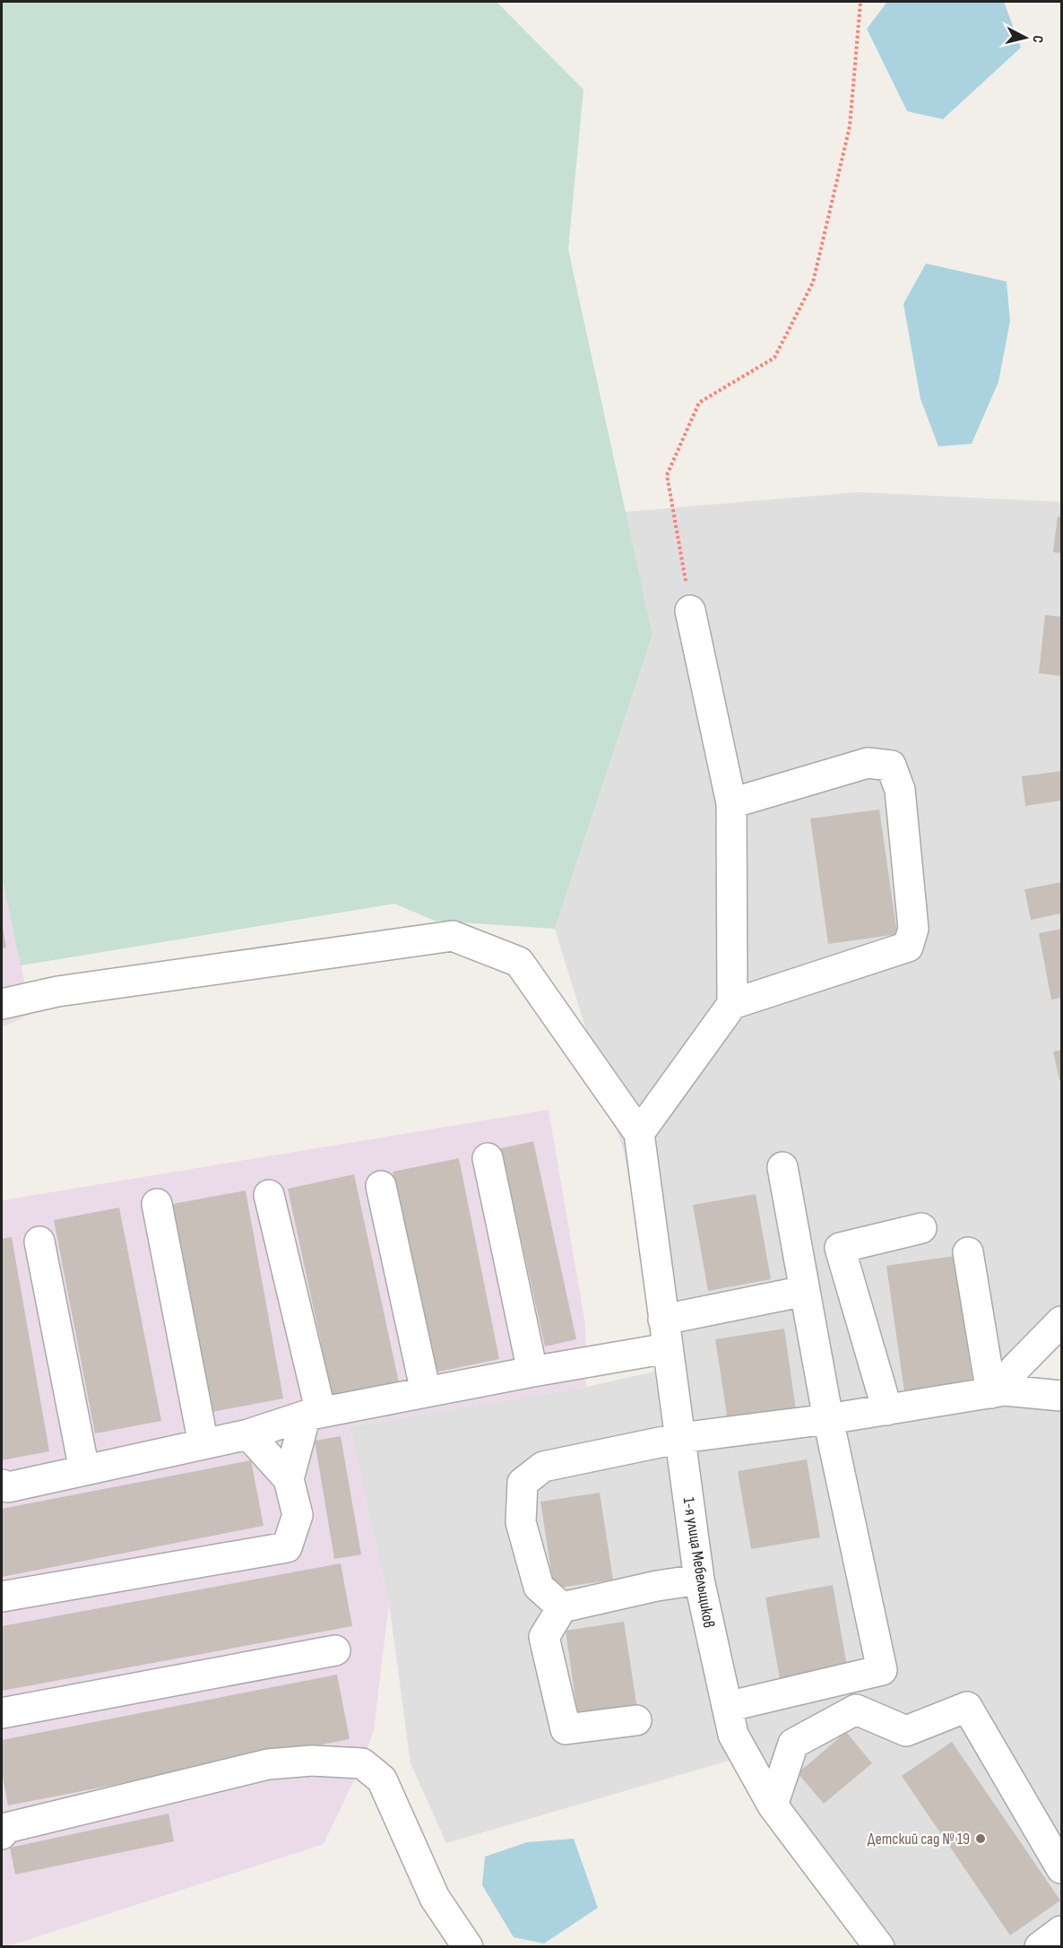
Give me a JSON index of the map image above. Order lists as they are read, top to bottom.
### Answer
{
  "streets": {
    "street": ["1-я улица Мебельщиков"]
  },
  "places": ["Детский сад № 19"],
  "north": "right"
}
